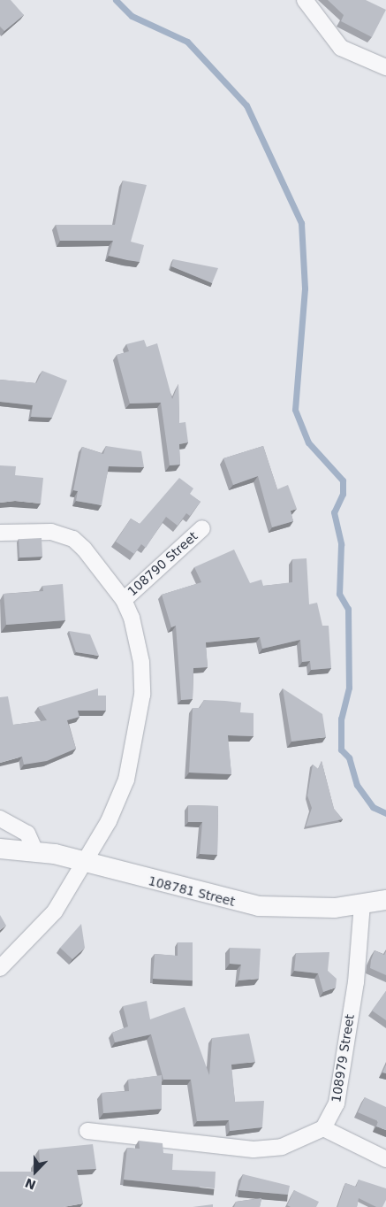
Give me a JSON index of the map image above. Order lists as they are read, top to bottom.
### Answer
{
  "streets": {
    "street": ["108790 Street", "108781 Street", "108979 Street"]
  },
  "crossings": [
    ["108790 Street", "108781 Street"],
    ["108781 Street", "108979 Street"]
  ],
  "north": "bottom"
}
